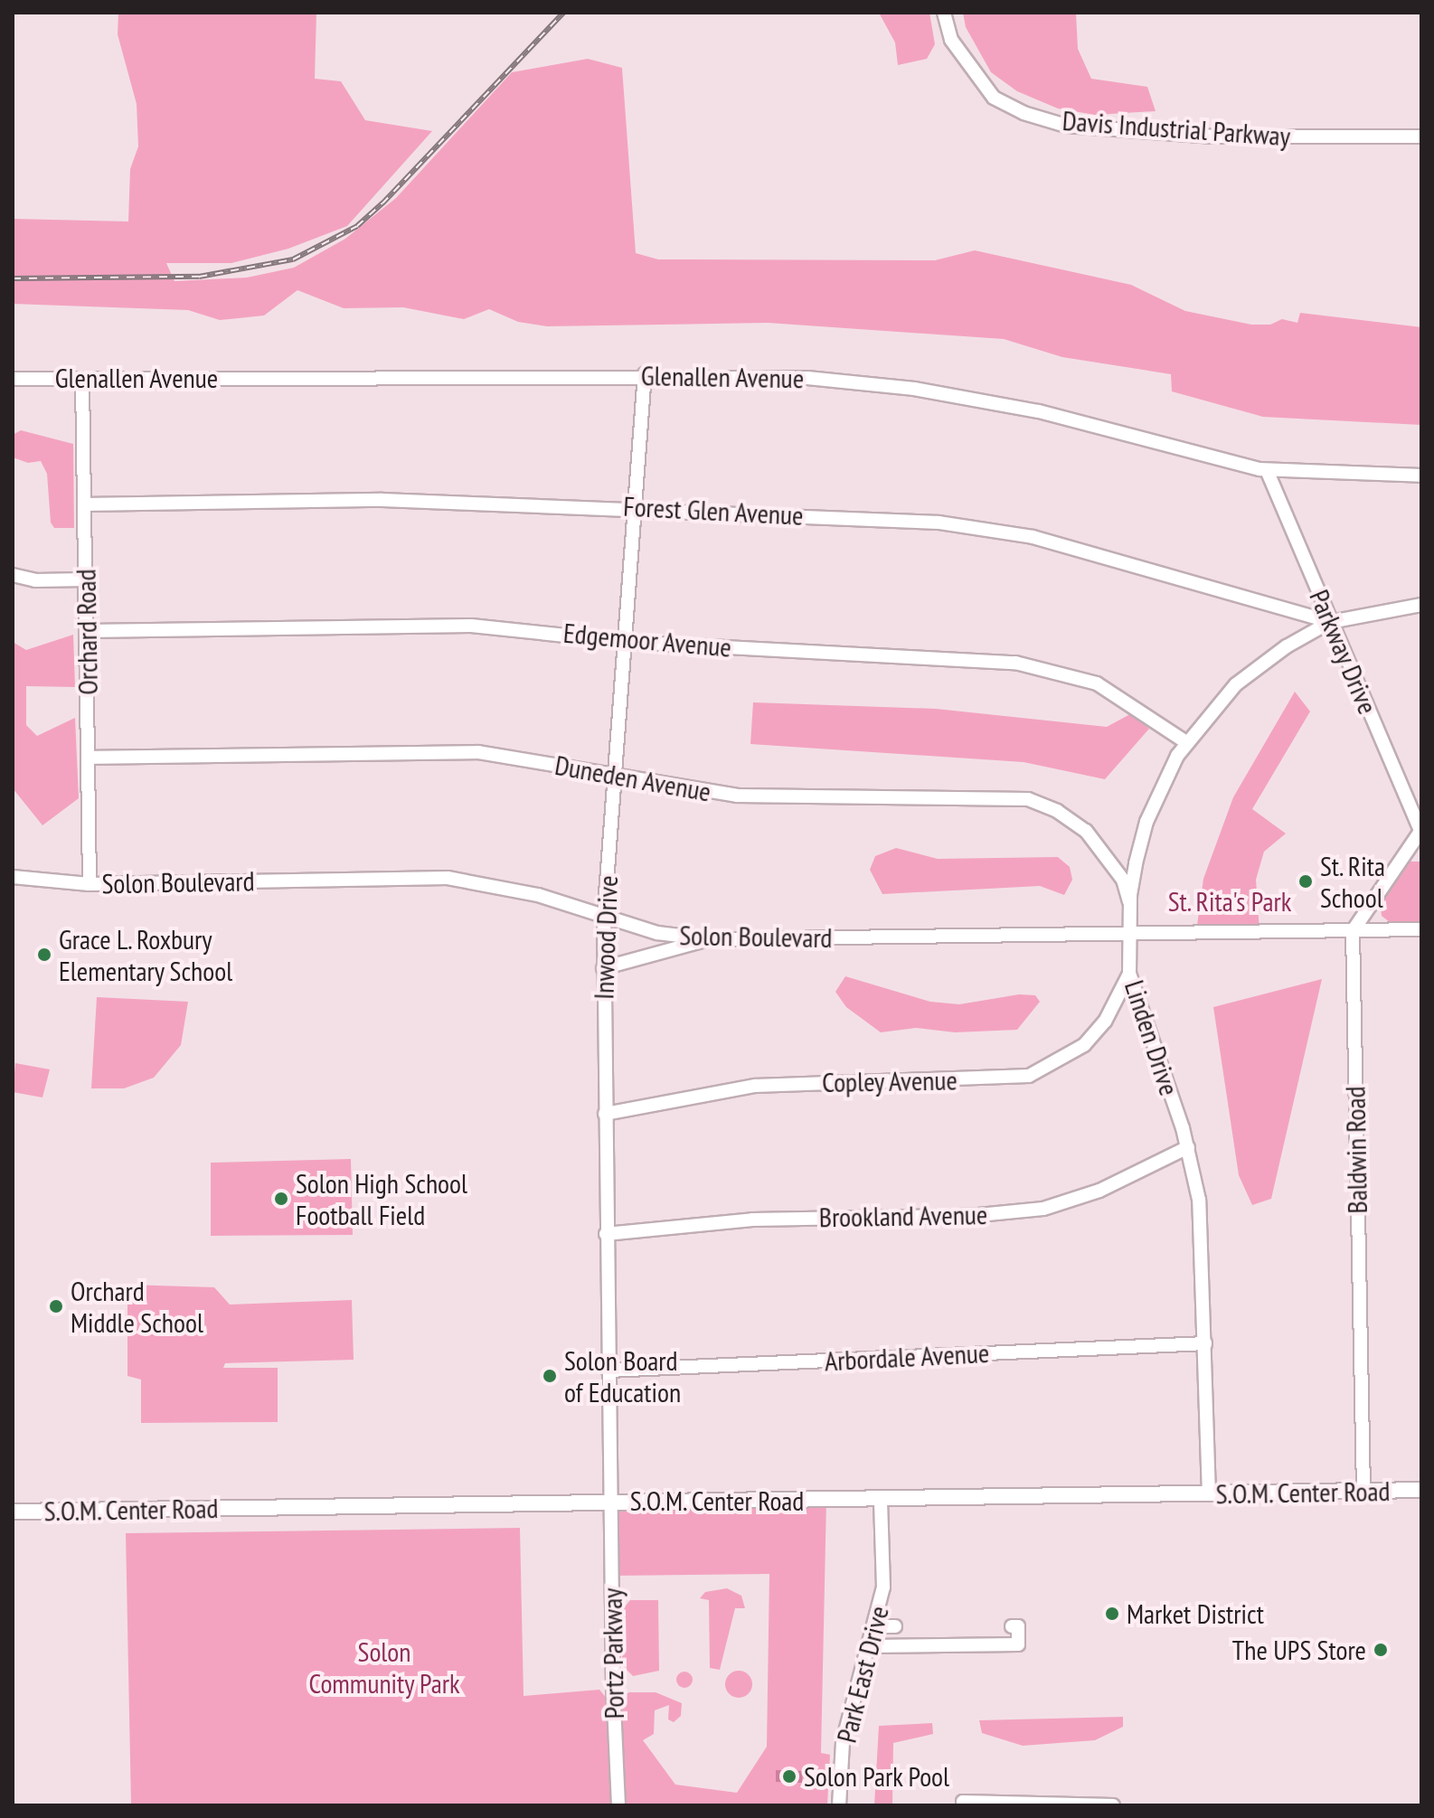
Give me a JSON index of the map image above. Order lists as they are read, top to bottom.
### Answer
{
  "streets": {
    "main road": ["S.O.M. Center Road"],
    "street": [
      "Davis Industrial Parkway",
      "Glenallen Avenue",
      "Forest Glen Avenue",
      "Orchard Road",
      "Edgemoor Avenue",
      "Parkway Drive",
      "Duneden Avenue",
      "Solon Boulevard",
      "Inwood Drive",
      "Linden Drive",
      "Copley Avenue",
      "Baldwin Road",
      "Brookland Avenue",
      "Arbordale Avenue",
      "Portz Parkway",
      "Park East Drive"
    ]
  },
  "crossings": [
    ["Glenallen Avenue", "Orchard Road"],
    ["Glenallen Avenue", "Parkway Drive"],
    ["Glenallen Avenue", "Inwood Drive"],
    ["Forest Glen Avenue", "Orchard Road"],
    ["Forest Glen Avenue", "Parkway Drive"],
    ["Forest Glen Avenue", "Inwood Drive"],
    ["Forest Glen Avenue", "Linden Drive"],
    ["Orchard Road", "Edgemoor Avenue"],
    ["Orchard Road", "Duneden Avenue"],
    ["Orchard Road", "Solon Boulevard"],
    ["Edgemoor Avenue", "Inwood Drive"],
    ["Edgemoor Avenue", "Linden Drive"],
    ["Parkway Drive", "Linden Drive"],
    ["Duneden Avenue", "Inwood Drive"],
    ["Duneden Avenue", "Linden Drive"],
    ["Solon Boulevard", "Inwood Drive"],
    ["Solon Boulevard", "Linden Drive"],
    ["Solon Boulevard", "Baldwin Road"],
    ["Inwood Drive", "Copley Avenue"],
    ["Inwood Drive", "Brookland Avenue"],
    ["Inwood Drive", "Arbordale Avenue"],
    ["Inwood Drive", "S.O.M. Center Road"],
    ["Inwood Drive", "Portz Parkway"],
    ["Linden Drive", "Copley Avenue"],
    ["Linden Drive", "Brookland Avenue"],
    ["Linden Drive", "Arbordale Avenue"],
    ["Linden Drive", "S.O.M. Center Road"],
    ["Baldwin Road", "S.O.M. Center Road"],
    ["S.O.M. Center Road", "Portz Parkway"],
    ["S.O.M. Center Road", "Park East Drive"]
  ],
  "parks": ["St. Rita's Park", "Solon Community Park"],
  "places": [
    "St. Rita School",
    "Grace L. Roxbury Elementary School",
    "Solon High School Football Field",
    "Orchard Middle School",
    "Solon Board of Education",
    "Market District",
    "The UPS Store",
    "Solon Park Pool"
  ]
}
